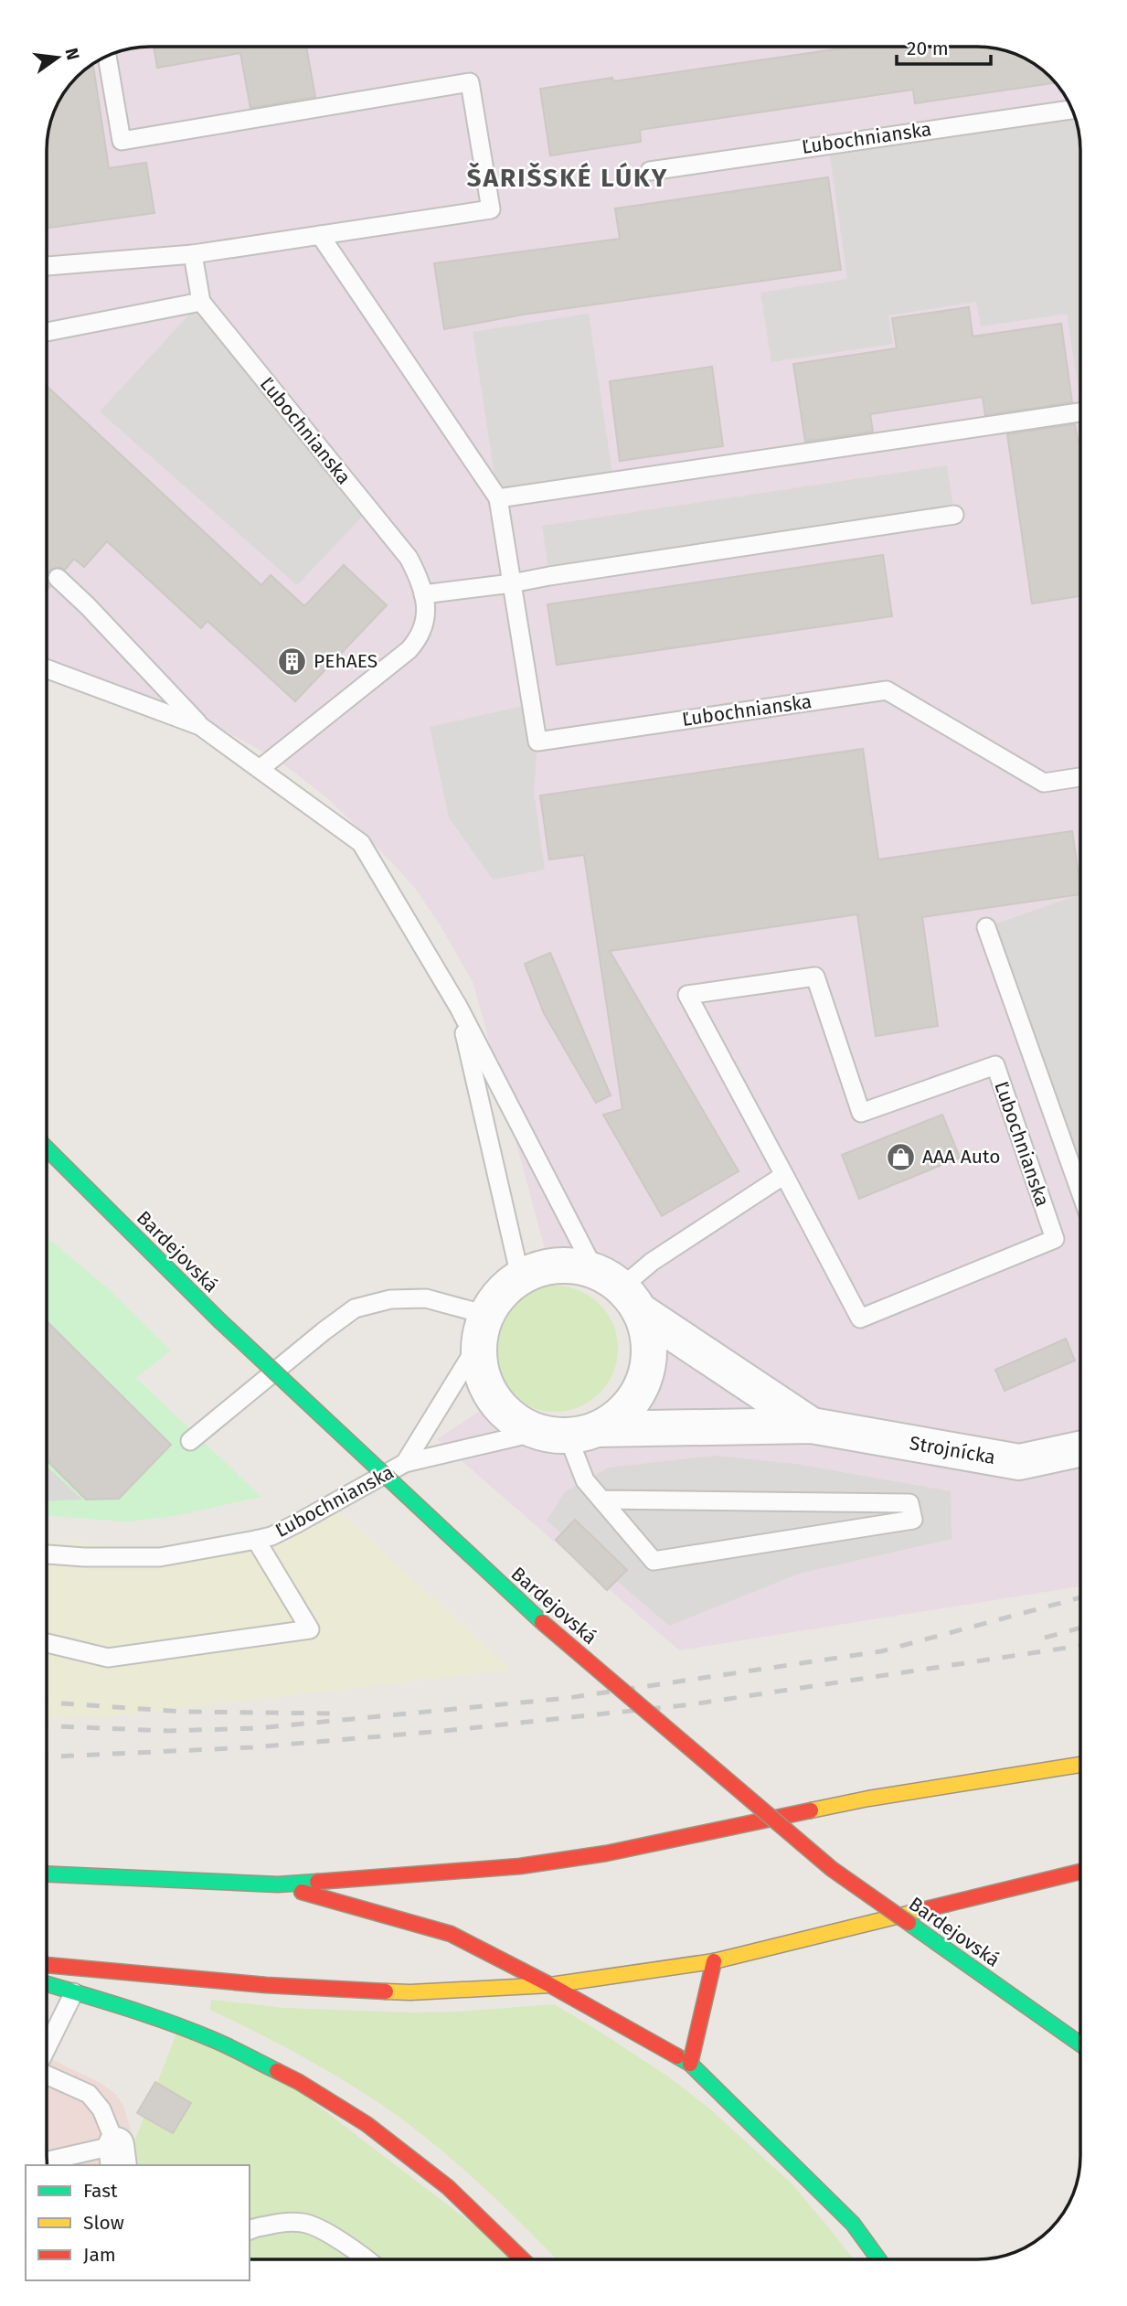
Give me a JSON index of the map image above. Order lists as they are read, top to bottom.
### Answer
{
  "streets": {
    "main road": ["Bardejovská"],
    "street": ["Strojnícka"],
    "lane": ["Ľubochnianska"]
  },
  "districts": ["ŠARIŠSKÉ LÚKY"],
  "places": {
    "building": ["PEhAES"],
    "shop": ["AAA Auto"]
  },
  "legend": ["Fast", "Slow", "Jam"],
  "scale_bar": "20 m",
  "north": "right"
}
